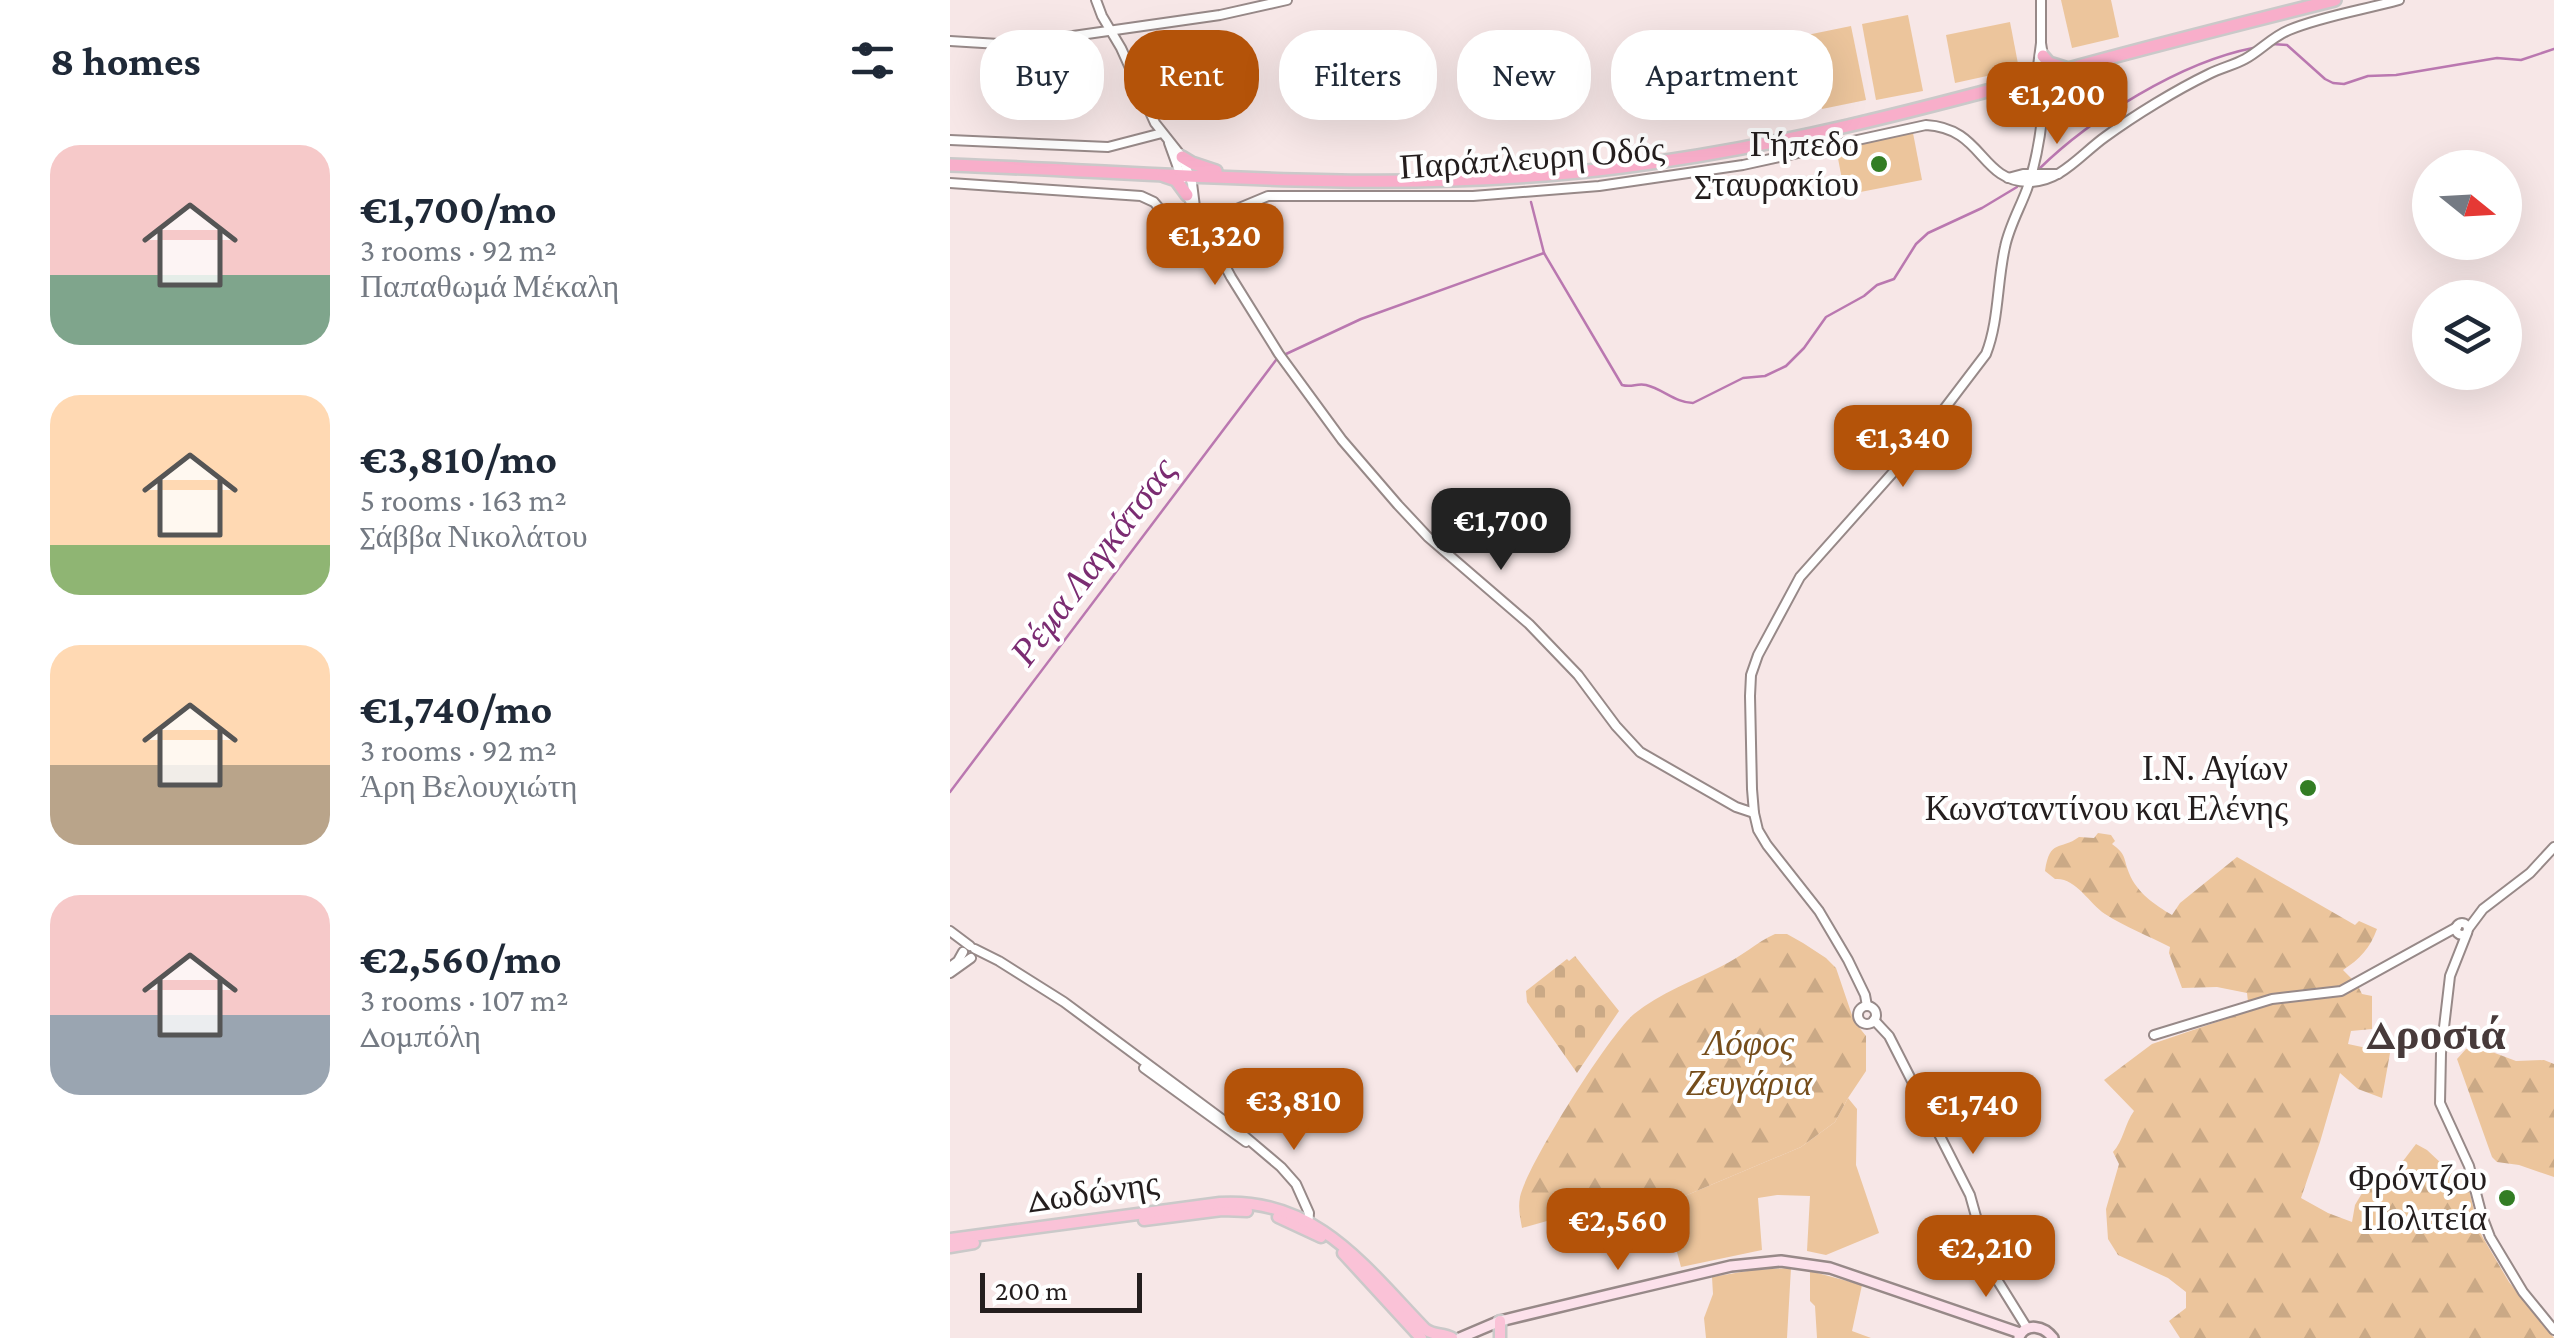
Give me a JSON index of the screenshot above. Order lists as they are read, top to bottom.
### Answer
{
  "streets": {
    "main road": ["Δωδώνης"],
    "street": ["Παράπλευρη Οδός"]
  },
  "districts": ["Δροσιά"],
  "water": ["Ρέμα Λαγκάτσας"],
  "parks": ["Λόφος Ζευγάρια"],
  "places": ["Γήπεδο Σταυρακίου", "Ι.Ν. Αγίων Κωνσταντίνου και Ελένης", "Φρόντζου Πολιτεία"],
  "scale_bar": "200 m",
  "north": "right",
  "page": {
    "heading": "8 homes",
    "chip": [
      "Buy",
      "Rent",
      "Filters",
      "New",
      "Apartment"
    ],
    "price": [
      "€1,200",
      "€1,320",
      "€1,340",
      "€1,700",
      "€3,810",
      "€1,740",
      "€2,560",
      "€2,210"
    ],
    "list": [
      {
        "name": "€1,700/mo",
        "note": "3 rooms · 92 m² · Παπαθωμά Μέκαλη"
      },
      {
        "name": "€3,810/mo",
        "note": "5 rooms · 163 m² · Σάββα Νικολάτου"
      },
      {
        "name": "€1,740/mo",
        "note": "3 rooms · 92 m² · Άρη Βελουχιώτη"
      },
      {
        "name": "€2,560/mo",
        "note": "3 rooms · 107 m² · Δομπόλη"
      }
    ],
    "scale": "200 m"
  }
}
